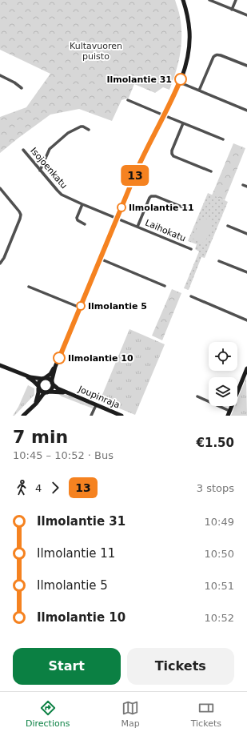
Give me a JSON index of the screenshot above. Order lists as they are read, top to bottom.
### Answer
{
  "streets": {
    "street": ["Isojoenkatu", "Laihokatu", "Joupinraja"]
  },
  "crossings": [
    ["Isojoenkatu", "Laihokatu"]
  ],
  "parks": ["Kultavuoren puisto"],
  "places": [
    "Ilmolantie 31",
    "Ilmolantie 11",
    "Ilmolantie 5",
    "Ilmolantie 10"
  ],
  "lines": ["bus line 13"],
  "page": {
    "on_map": "13",
    "heading": ["7 min", "10:45 – 10:52 · Bus", "€1.50"],
    "legs": ["4", "13", "3 stops"],
    "list": [
      {
        "name": "Ilmolantie 31",
        "value": "10:49"
      },
      {
        "name": "Ilmolantie 11",
        "value": "10:50"
      },
      {
        "name": "Ilmolantie 5",
        "value": "10:51"
      },
      {
        "name": "Ilmolantie 10",
        "value": "10:52"
      }
    ],
    "buttons": ["Start", "Tickets"],
    "tabs": ["Directions", "Map", "Tickets"]
  }
}
